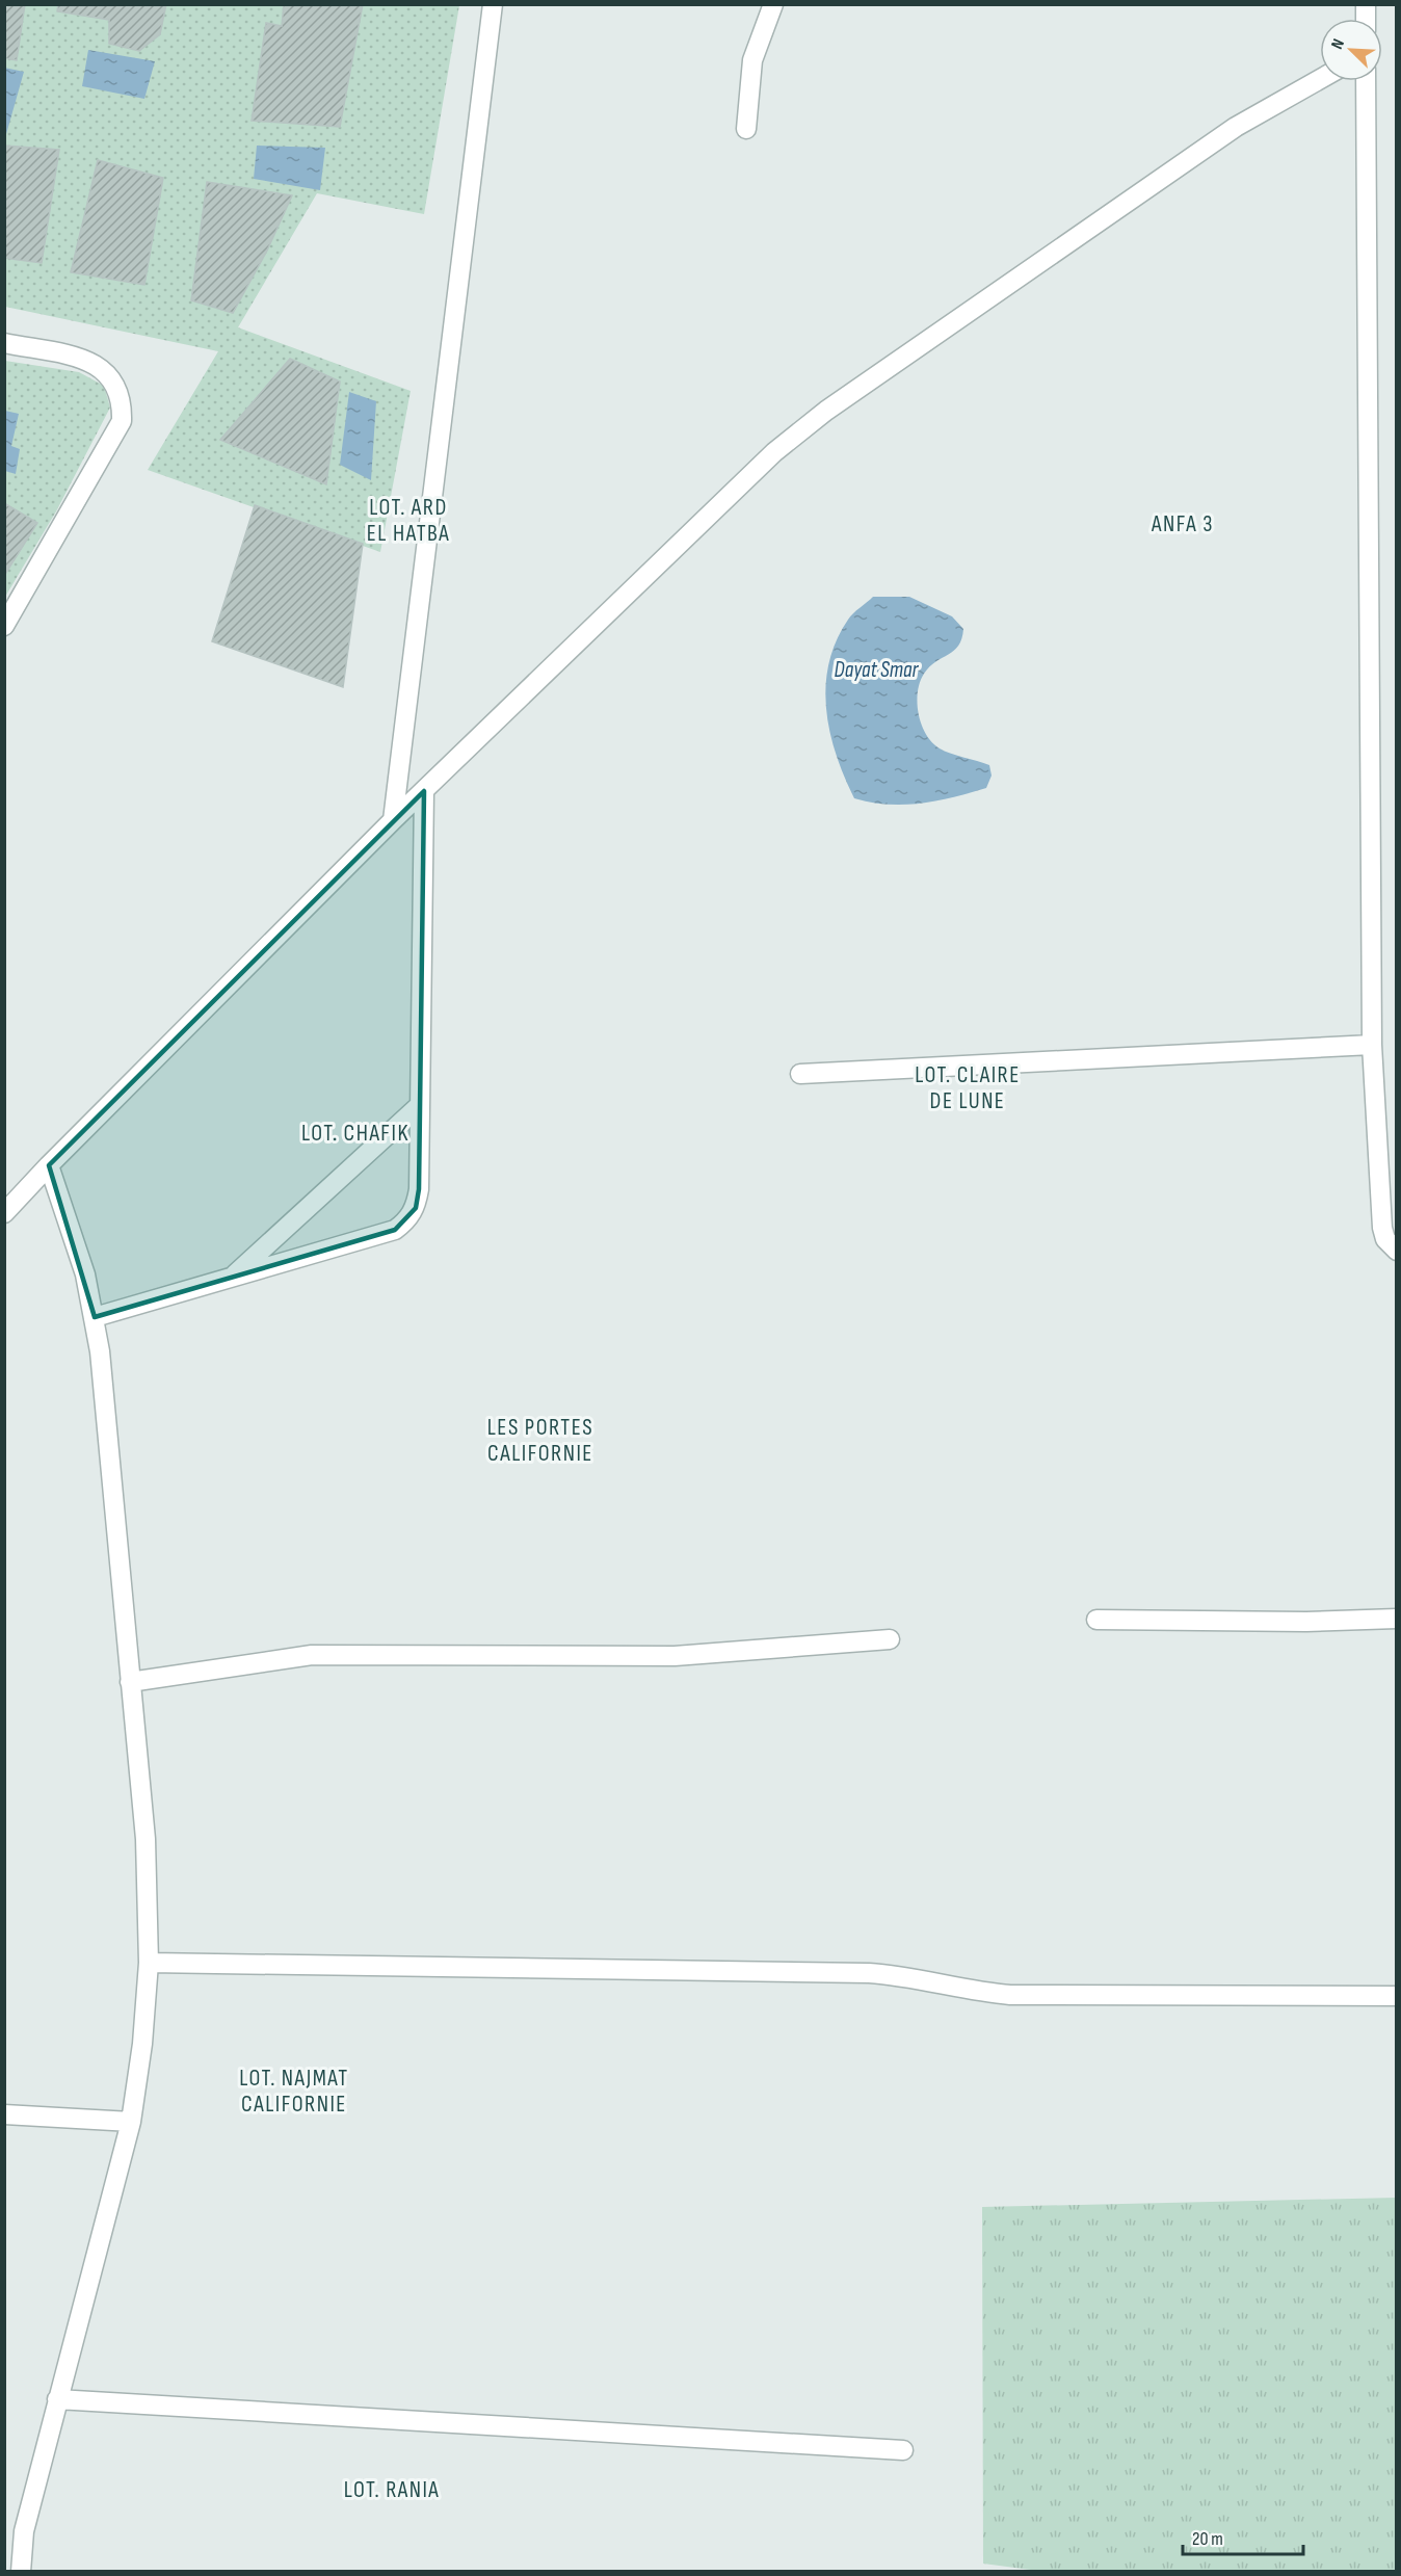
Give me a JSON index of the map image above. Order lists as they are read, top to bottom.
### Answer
{
  "districts": [
    "LOT. ARD EL HATBA",
    "ANFA 3",
    "LOT. CLAIRE DE LUNE",
    "LOT. CHAFIK",
    "LES PORTES CALIFORNIE",
    "LOT. NAJMAT CALIFORNIE",
    "LOT. RANIA"
  ],
  "water": ["Dayat Smar"],
  "scale_bar": "20 m",
  "north": "top left"
}
